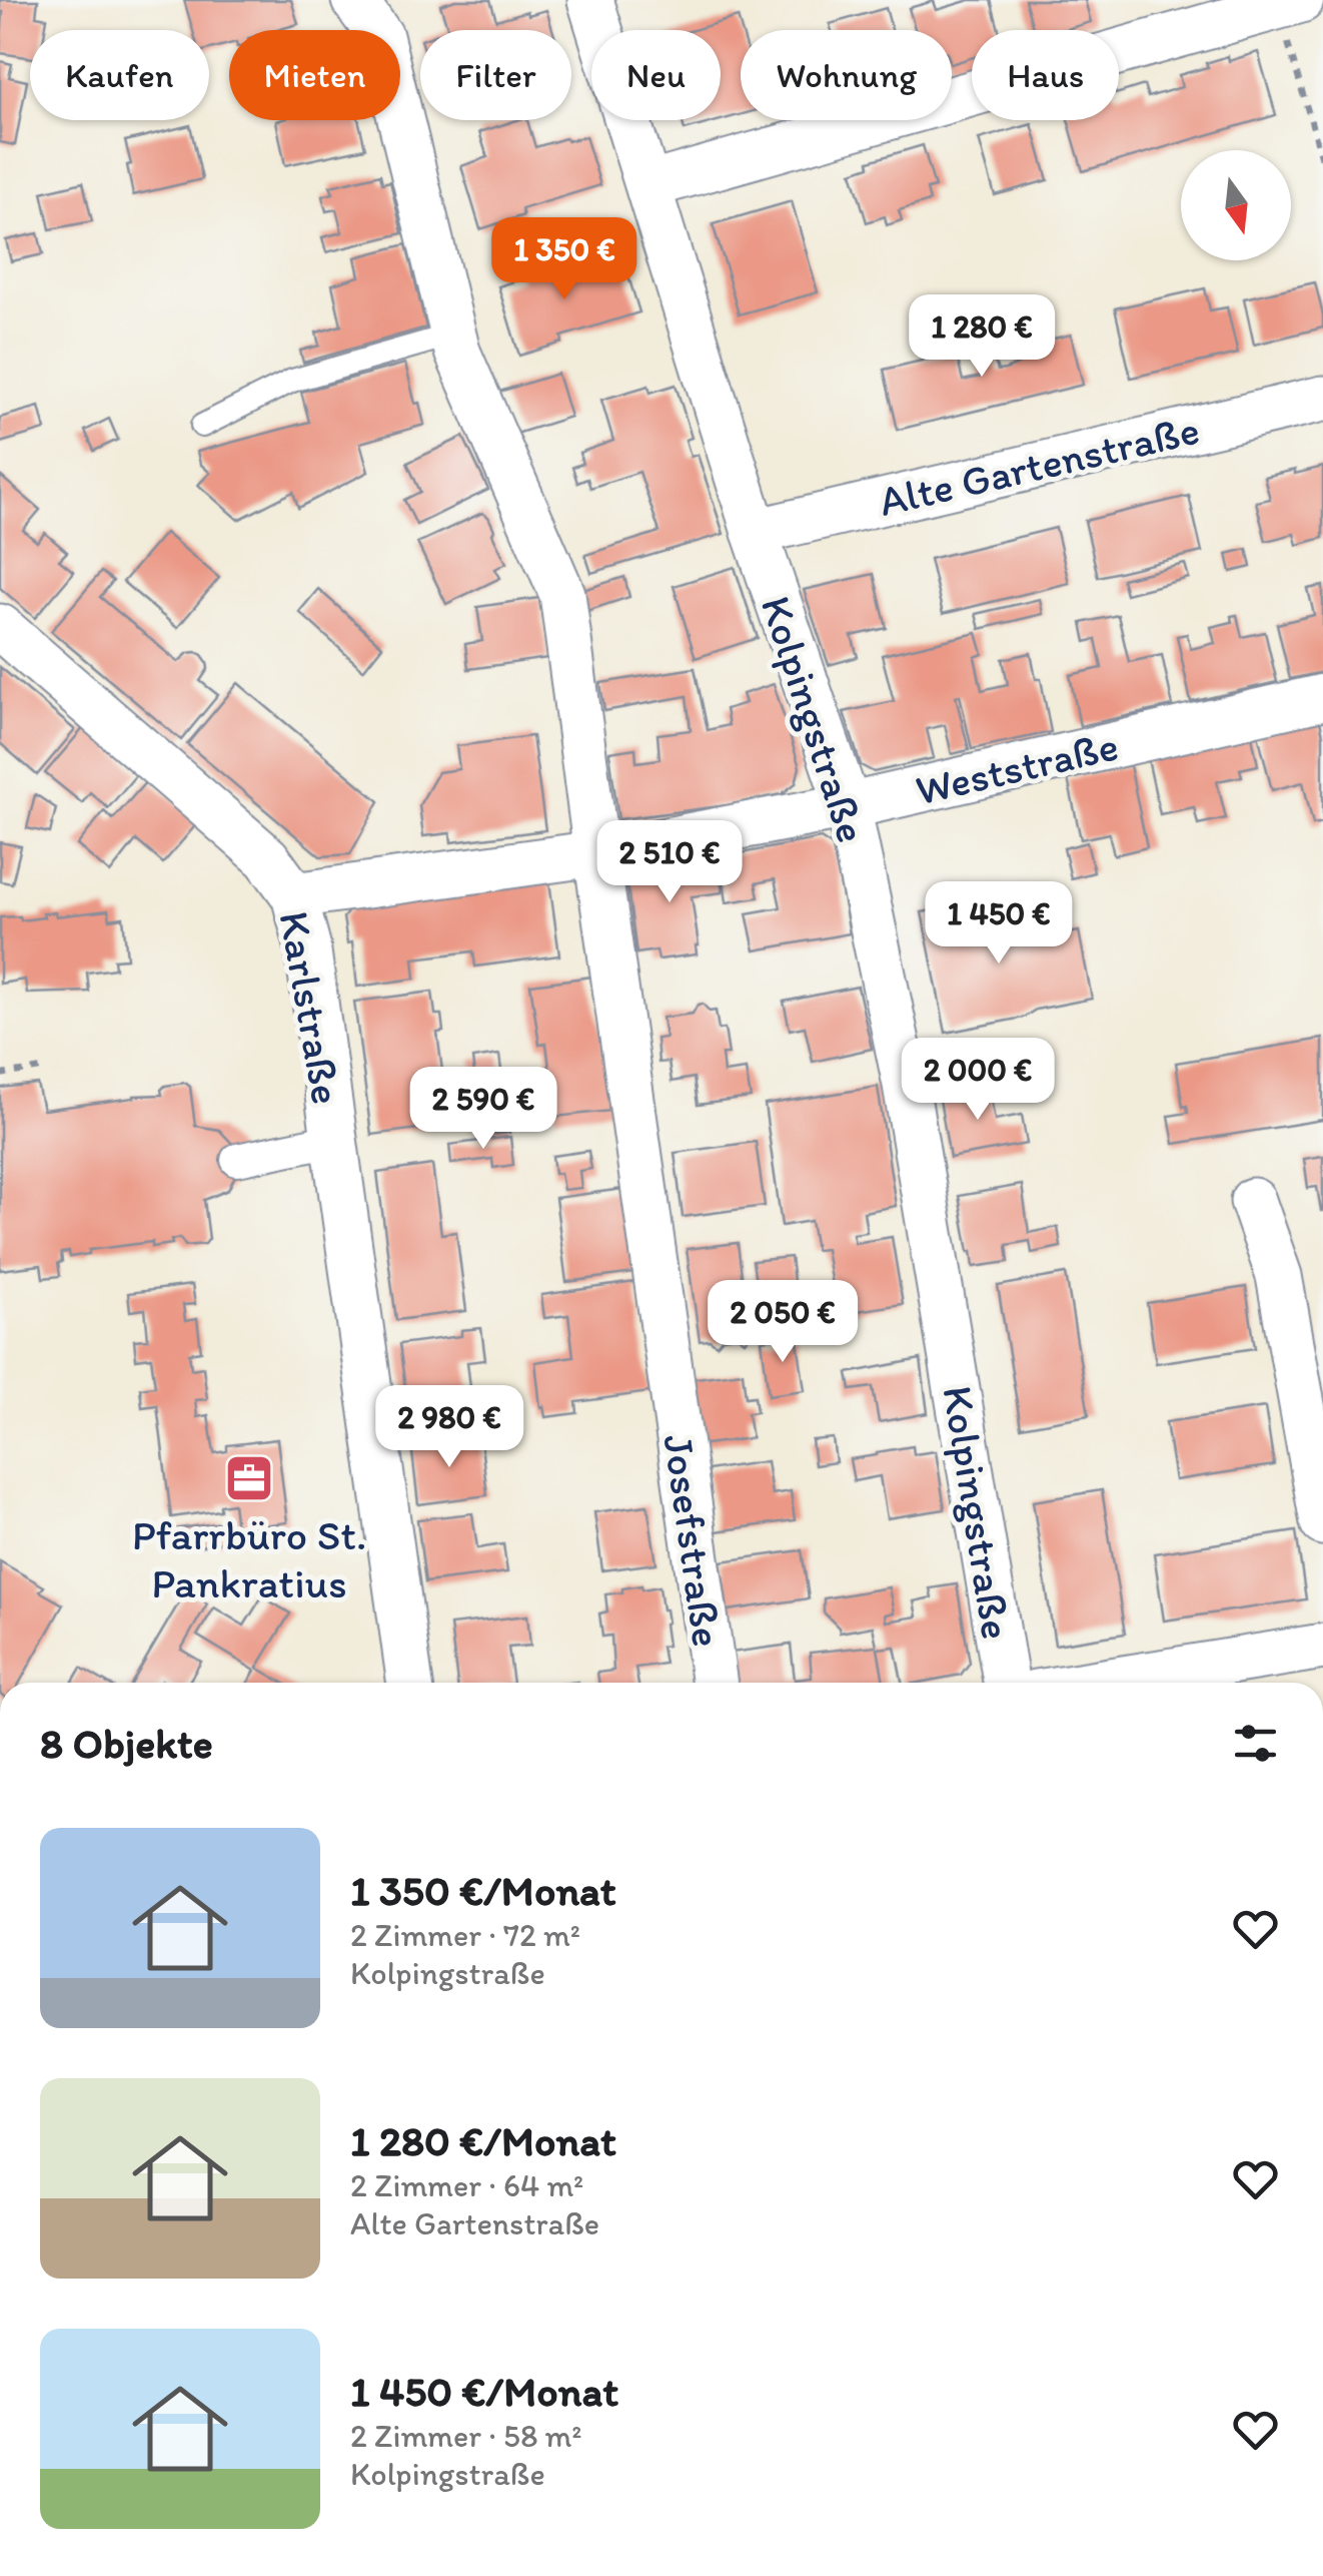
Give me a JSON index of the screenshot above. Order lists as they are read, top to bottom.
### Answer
{
  "streets": {
    "street": [
      "Alte Gartenstraße",
      "Kolpingstraße",
      "Weststraße",
      "Karlstraße",
      "Josefstraße"
    ]
  },
  "crossings": [
    ["Alte Gartenstraße", "Kolpingstraße"],
    ["Kolpingstraße", "Weststraße"],
    ["Weststraße", "Karlstraße"],
    ["Weststraße", "Josefstraße"]
  ],
  "places": {
    "office": ["Pfarrbüro St. Pankratius"]
  },
  "north": "bottom",
  "page": {
    "chip": [
      "Kaufen",
      "Mieten",
      "Filter",
      "Neu",
      "Wohnung",
      "Haus"
    ],
    "price": [
      "1 350 €",
      "1 280 €",
      "2 510 €",
      "1 450 €",
      "2 000 €",
      "2 590 €",
      "2 050 €",
      "2 980 €"
    ],
    "heading": "8 Objekte",
    "list": [
      {
        "name": "1 350 €/Monat",
        "note": "2 Zimmer · 72 m² · Kolpingstraße"
      },
      {
        "name": "1 280 €/Monat",
        "note": "2 Zimmer · 64 m² · Alte Gartenstraße"
      },
      {
        "name": "1 450 €/Monat",
        "note": "2 Zimmer · 58 m² · Kolpingstraße"
      }
    ]
  }
}
